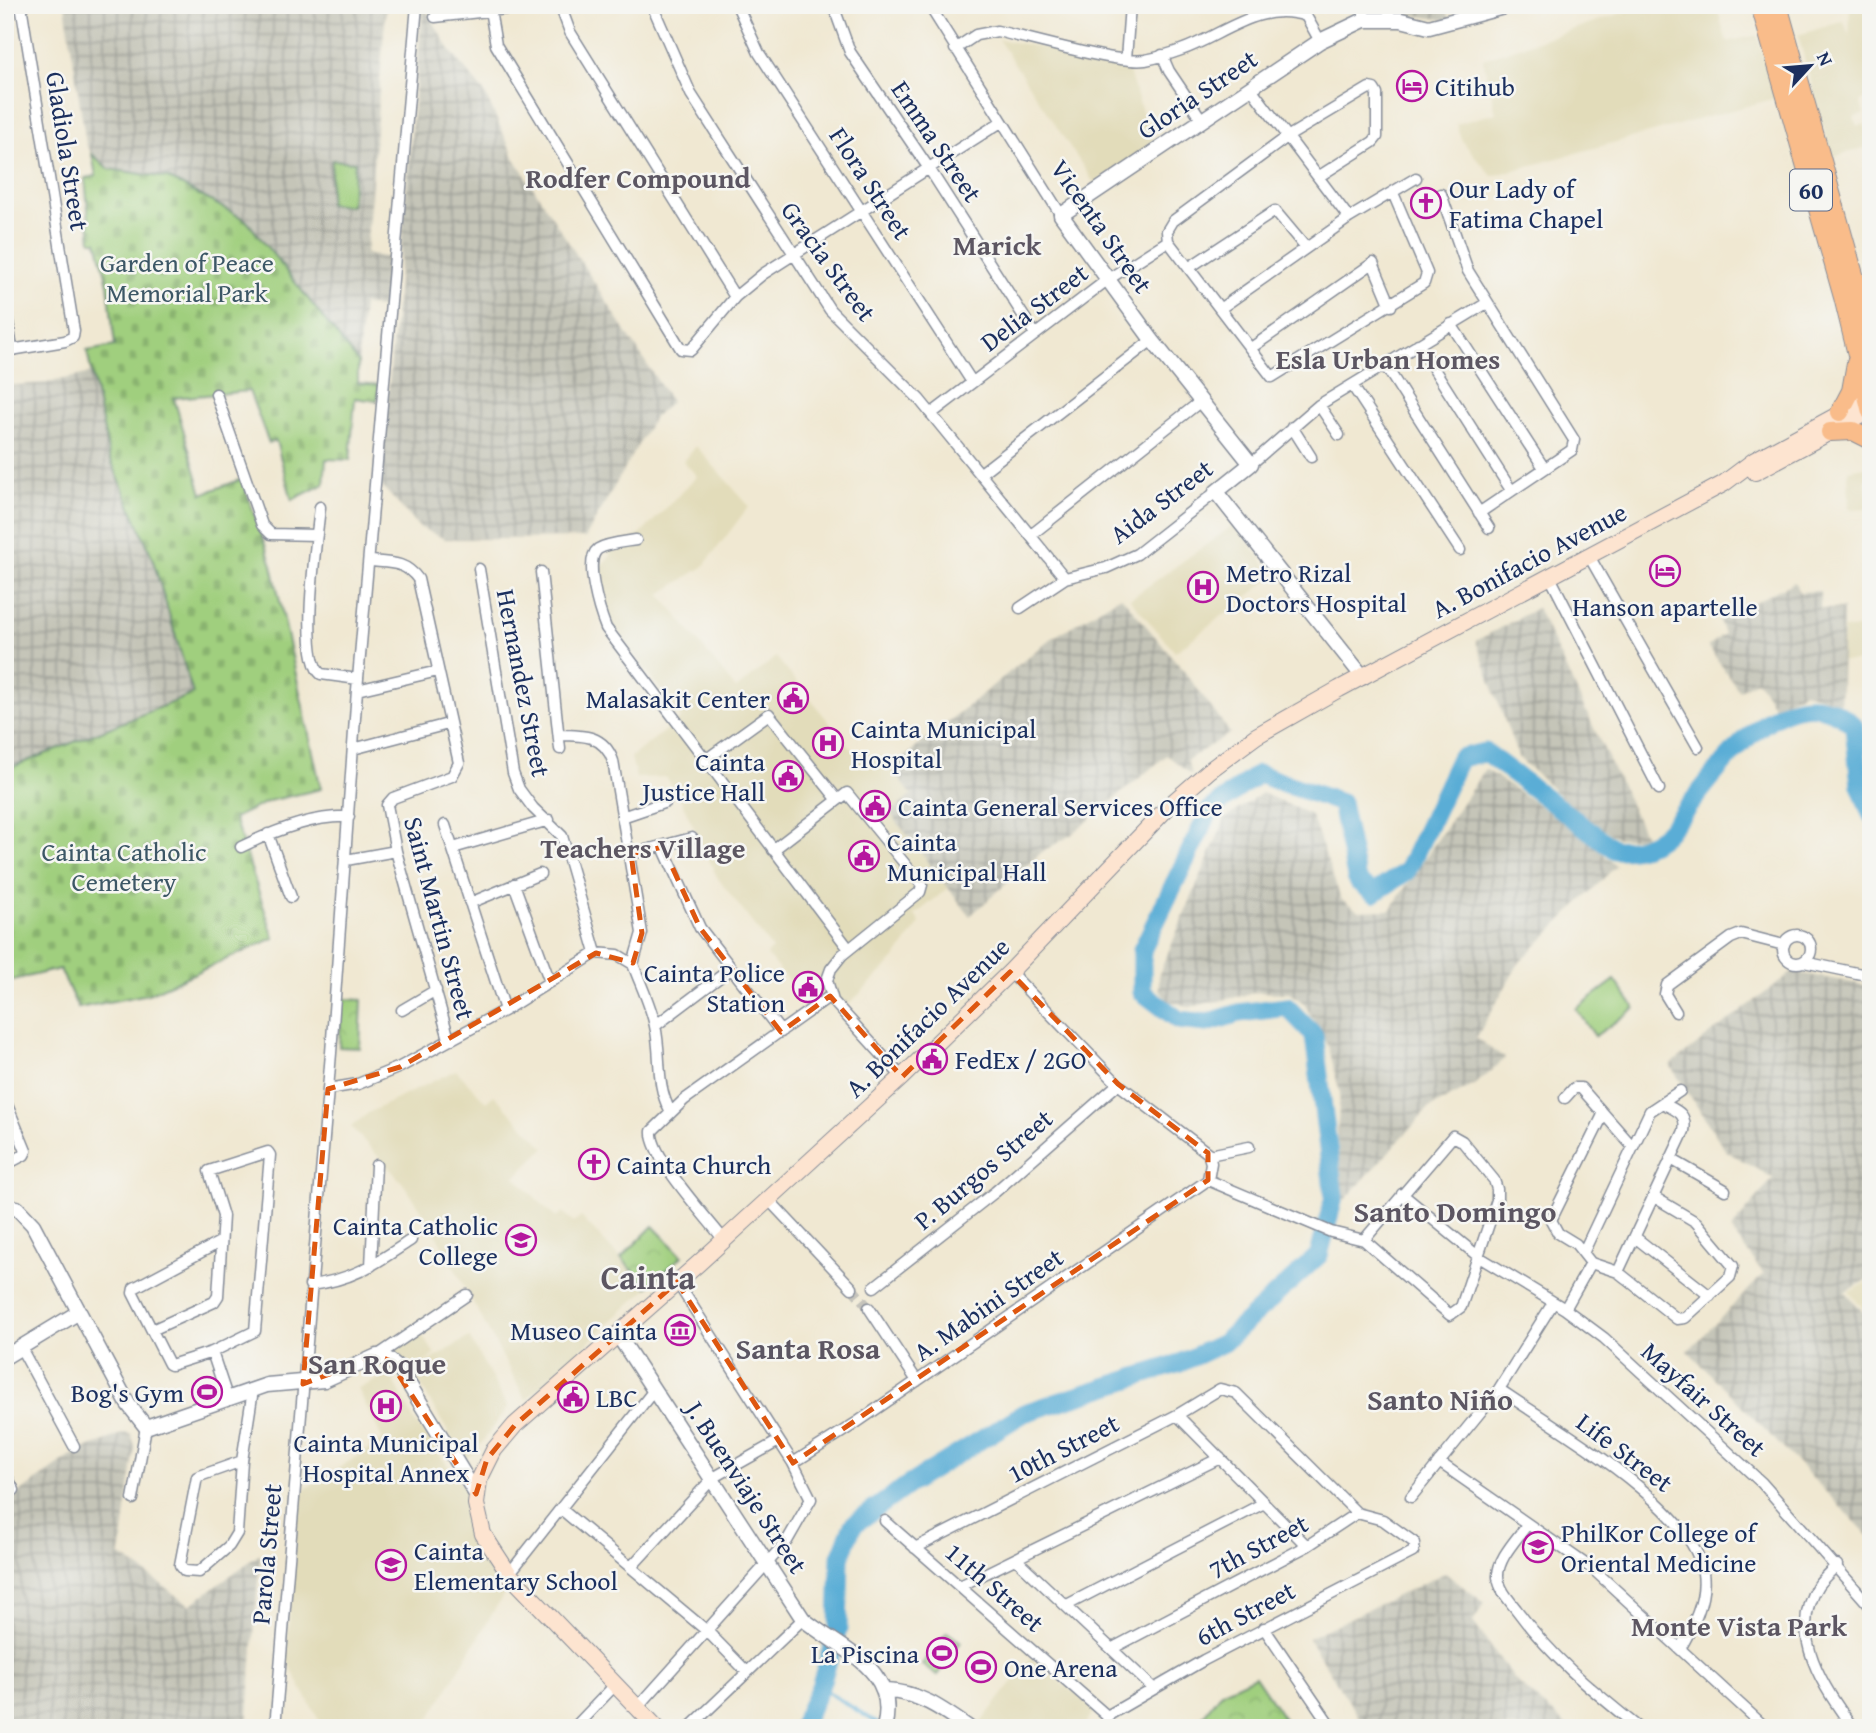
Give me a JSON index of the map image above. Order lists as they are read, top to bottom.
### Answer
{
  "streets": {
    "main road": ["60", "A. Bonifacio Avenue"],
    "street": [
      "Gloria Street",
      "Emma Street",
      "Gladiola Street",
      "Flora Street",
      "Vicenta Street",
      "Gracia Street",
      "Delia Street",
      "Aida Street",
      "Hernandez Street",
      "Saint Martin Street",
      "P. Burgos Street",
      "A. Mabini Street",
      "Mayfair Street",
      "10th Street",
      "Life Street",
      "J. Buenviaje Street",
      "7th Street",
      "Parola Street",
      "11th Street",
      "6th Street"
    ]
  },
  "crossings": [
    ["Gloria Street", "Vicenta Street"],
    ["Emma Street", "Delia Street"],
    ["Flora Street", "Delia Street"],
    ["60", "A. Bonifacio Avenue"],
    ["Vicenta Street", "Delia Street"],
    ["Vicenta Street", "Aida Street"],
    ["Gracia Street", "Delia Street"],
    ["Gracia Street", "Aida Street"],
    ["A. Bonifacio Avenue", "J. Buenviaje Street"],
    ["Saint Martin Street", "Parola Street"],
    ["10th Street", "7th Street"],
    ["10th Street", "11th Street"],
    ["10th Street", "6th Street"],
    ["7th Street", "6th Street"],
    ["11th Street", "6th Street"]
  ],
  "districts": [
    "Rodfer Compound",
    "Marick",
    "Esla Urban Homes",
    "Teachers Village",
    "Santo Domingo",
    "Cainta",
    "Santa Rosa",
    "San Roque",
    "Santo Niño",
    "Monte Vista Park"
  ],
  "parks": ["Garden of Peace Memorial Park", "Cainta Catholic Cemetery"],
  "places": {
    "hotel": ["Citihub", "Hanson apartelle"],
    "church": ["Our Lady of Fatima Chapel", "Cainta Church"],
    "hospital": ["Metro Rizal Doctors Hospital", "Cainta Municipal Hospital", "Cainta Municipal Hospital Annex"],
    "public building": [
      "Malasakit Center",
      "Cainta Justice Hall",
      "Cainta General Services Office",
      "Cainta Municipal Hall",
      "Cainta Police Station",
      "FedEx / 2GO",
      "LBC"
    ],
    "school or university": ["Cainta Catholic College", "PhilKor College of Oriental Medicine", "Cainta Elementary School"],
    "museum": ["Museo Cainta"],
    "sports": ["Bog's Gym", "La Piscina", "One Arena"]
  },
  "north": "top right"
}
